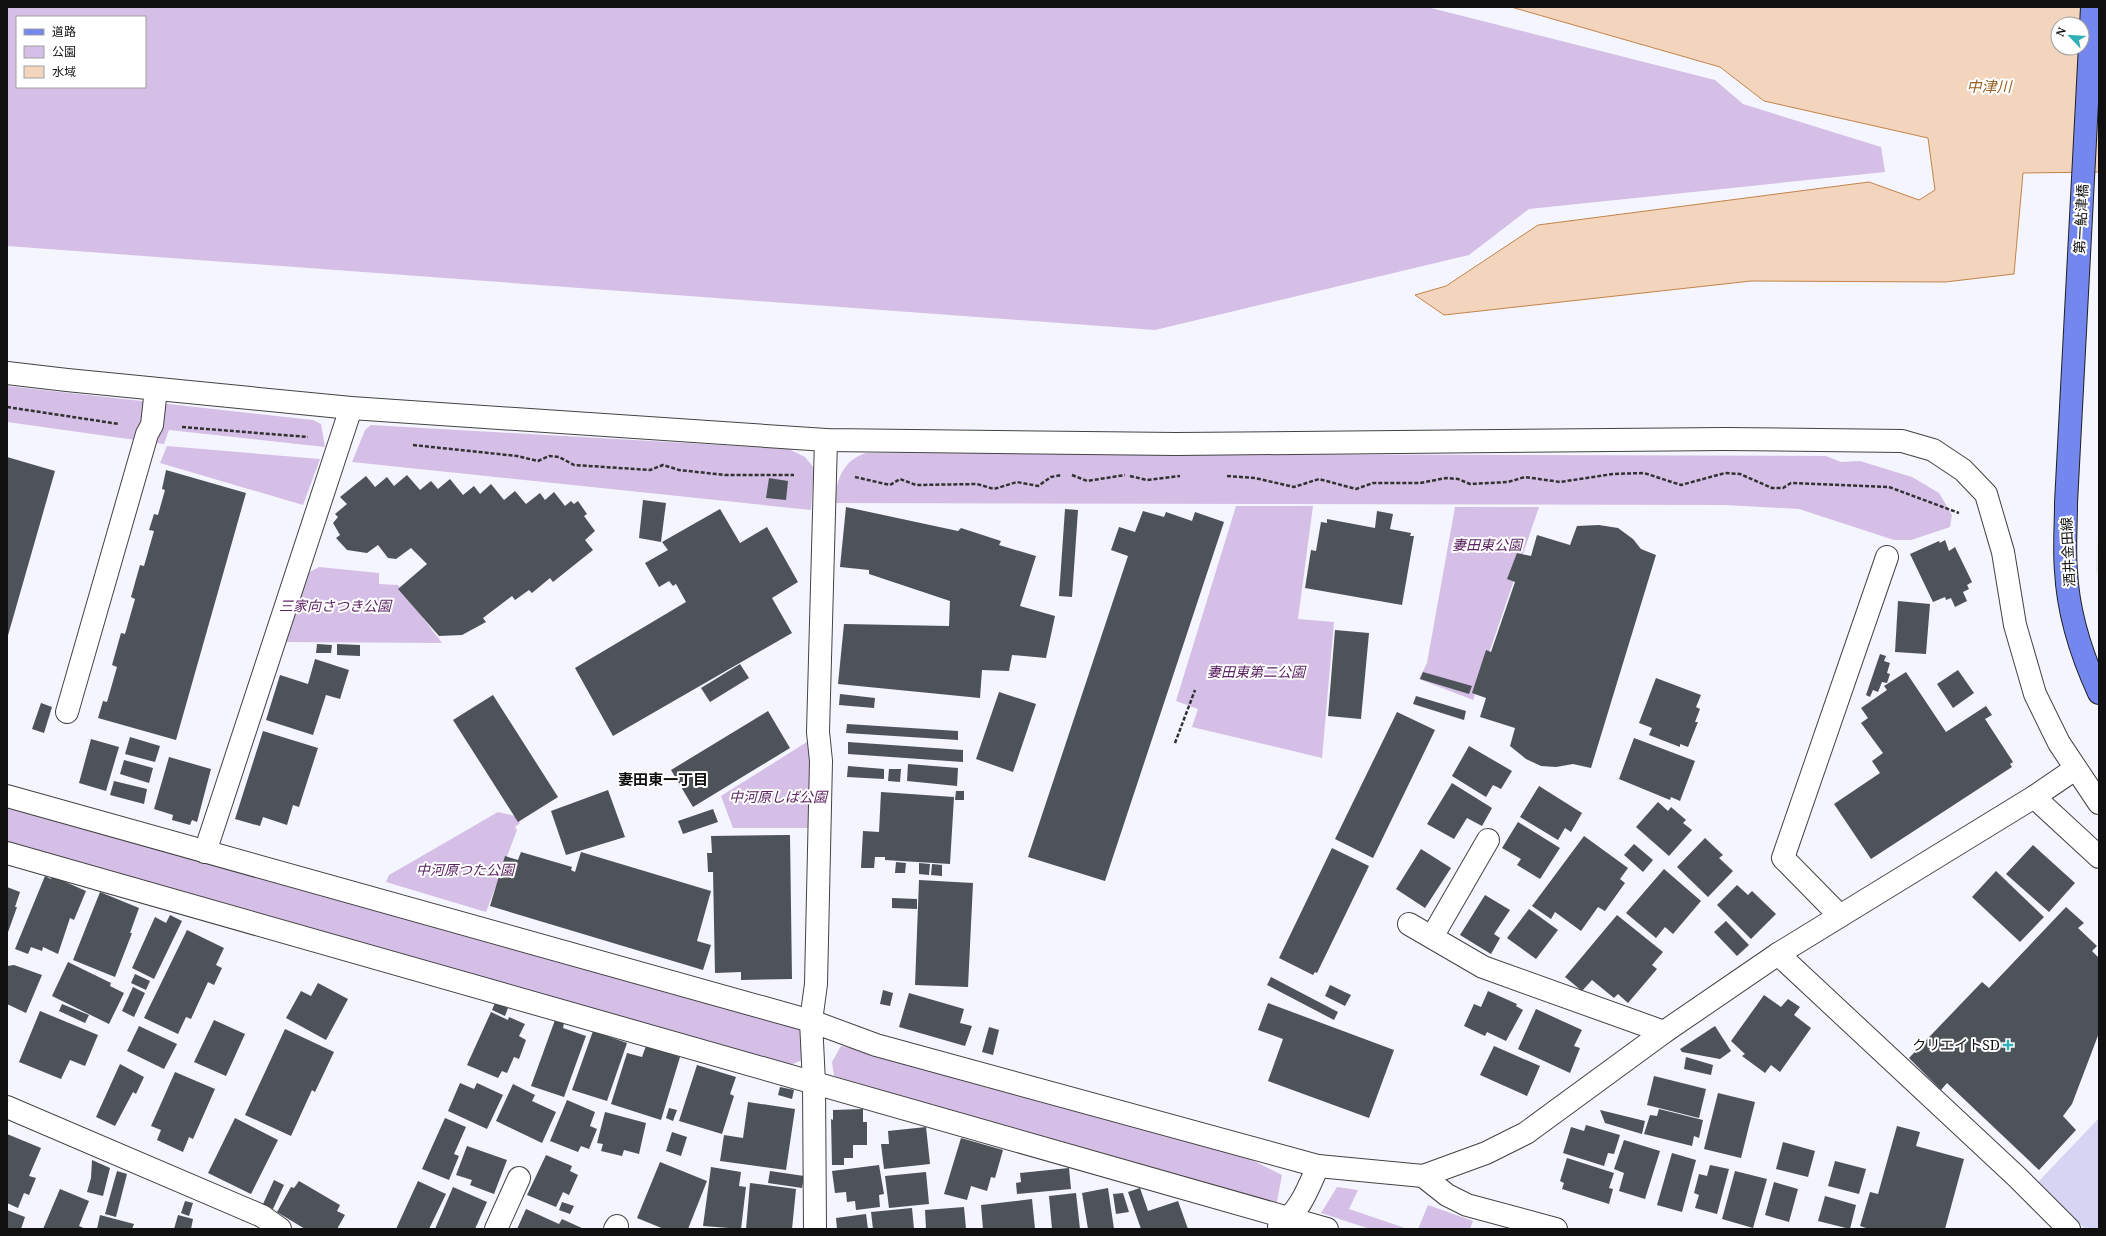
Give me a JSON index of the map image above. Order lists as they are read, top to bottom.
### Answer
{
  "streets": {
    "main road": ["第一鮎津橋", "酒井金田線"]
  },
  "crossings": [
    ["第一鮎津橋", "酒井金田線"]
  ],
  "districts": ["妻田東一丁目"],
  "water": ["中津川"],
  "parks": [
    "妻田東公園",
    "三家向さつき公園",
    "妻田東第二公園",
    "中河原しば公園",
    "中河原つた公園"
  ],
  "places": {
    "health": ["クリエイトSD"]
  },
  "legend": ["道路", "公園", "水域"],
  "north": "top left"
}
